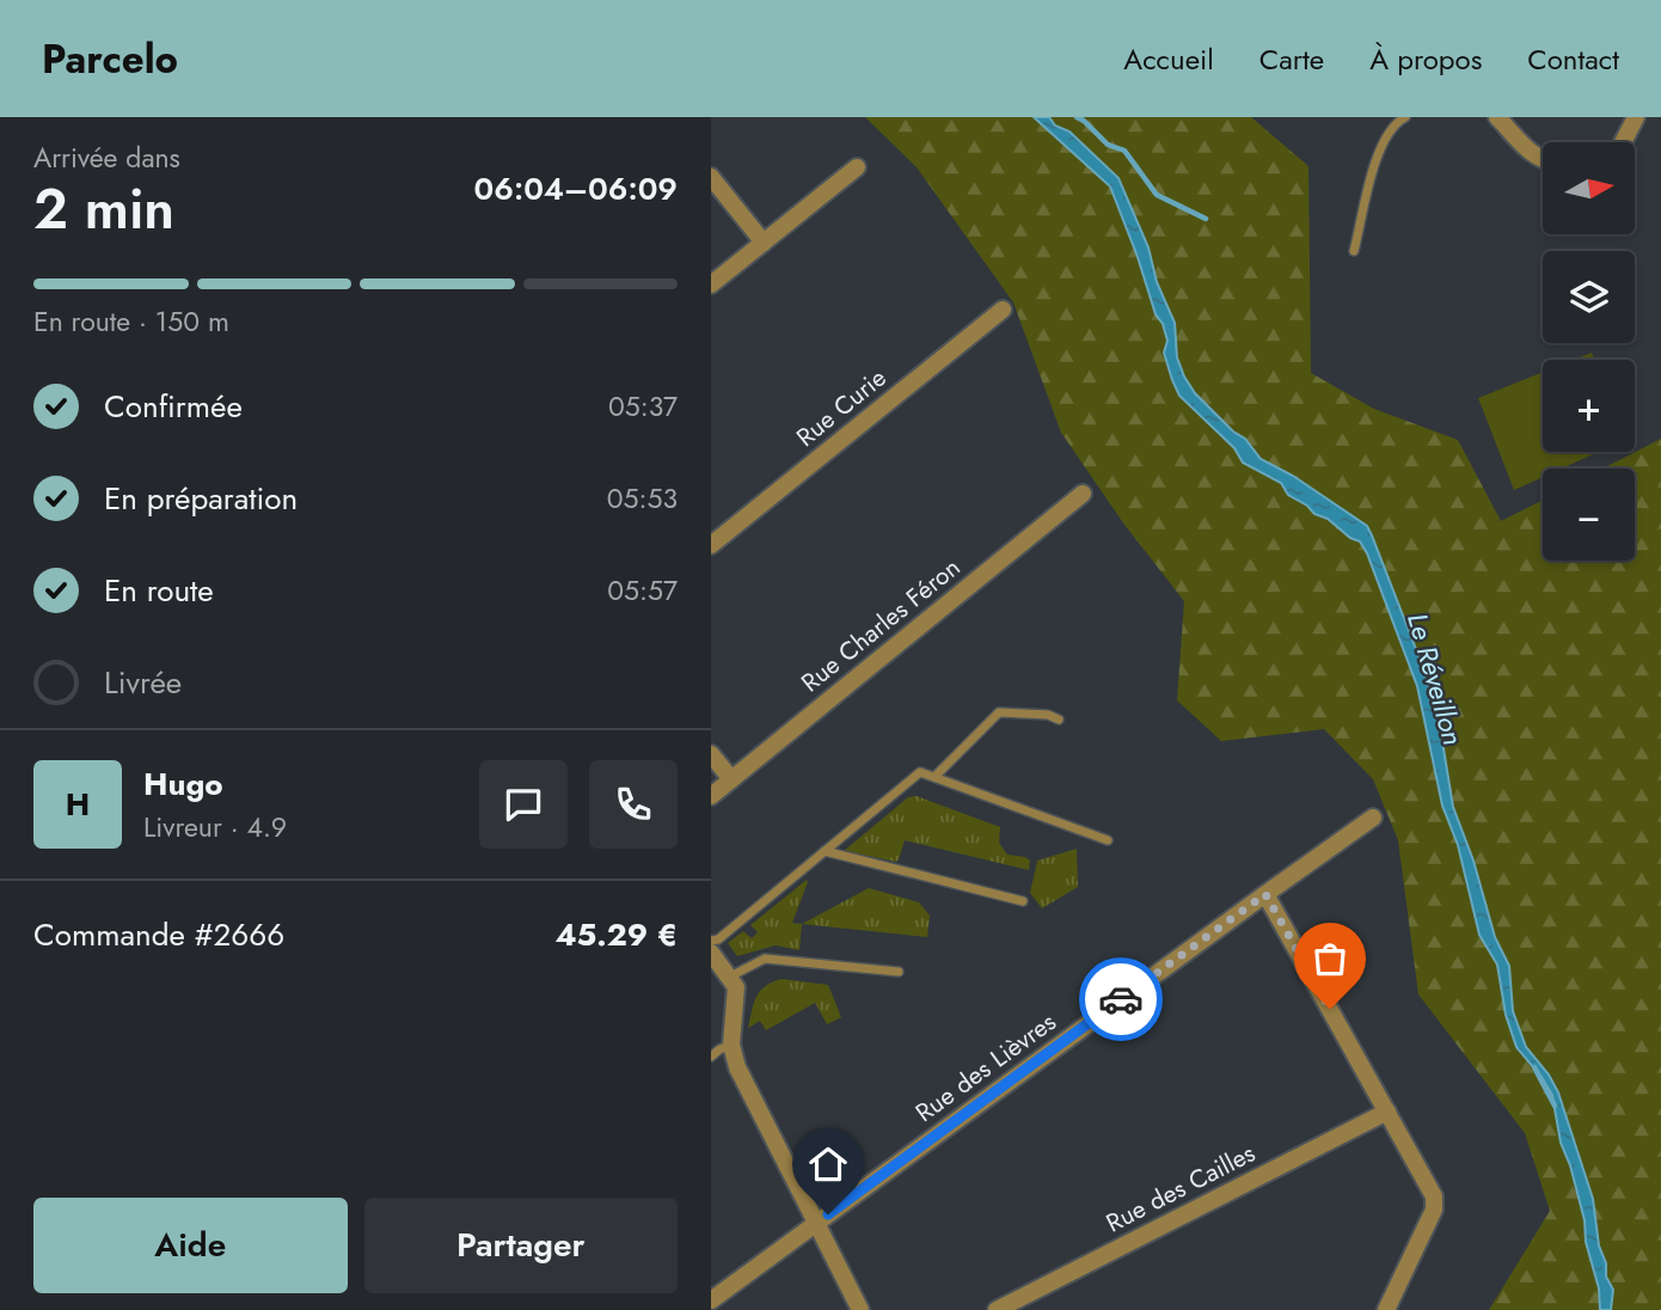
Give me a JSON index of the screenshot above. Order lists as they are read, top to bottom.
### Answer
{
  "streets": {
    "street": [
      "Rue Curie",
      "Rue Charles Féron",
      "Rue des Lièvres",
      "Rue des Cailles"
    ]
  },
  "water": ["Le Réveillon"],
  "north": "right",
  "page": {
    "header": "Parcelo",
    "nav": [
      "Accueil",
      "Carte",
      "À propos",
      "Contact"
    ],
    "heading": ["2 min", "Arrivée dans", "06:04–06:09"],
    "panel": [
      "Hugo",
      "Livreur · 4.9",
      "Commande #2666",
      "45.29 €"
    ],
    "map_buttons": ["+", "−"],
    "bar": "En route · 150 m",
    "list": [
      ["Confirmée", "05:37"],
      ["En préparation", "05:53"],
      ["En route", "05:57"],
      "Livrée"
    ],
    "round": "H",
    "buttons": ["Aide", "Partager"]
  }
}
